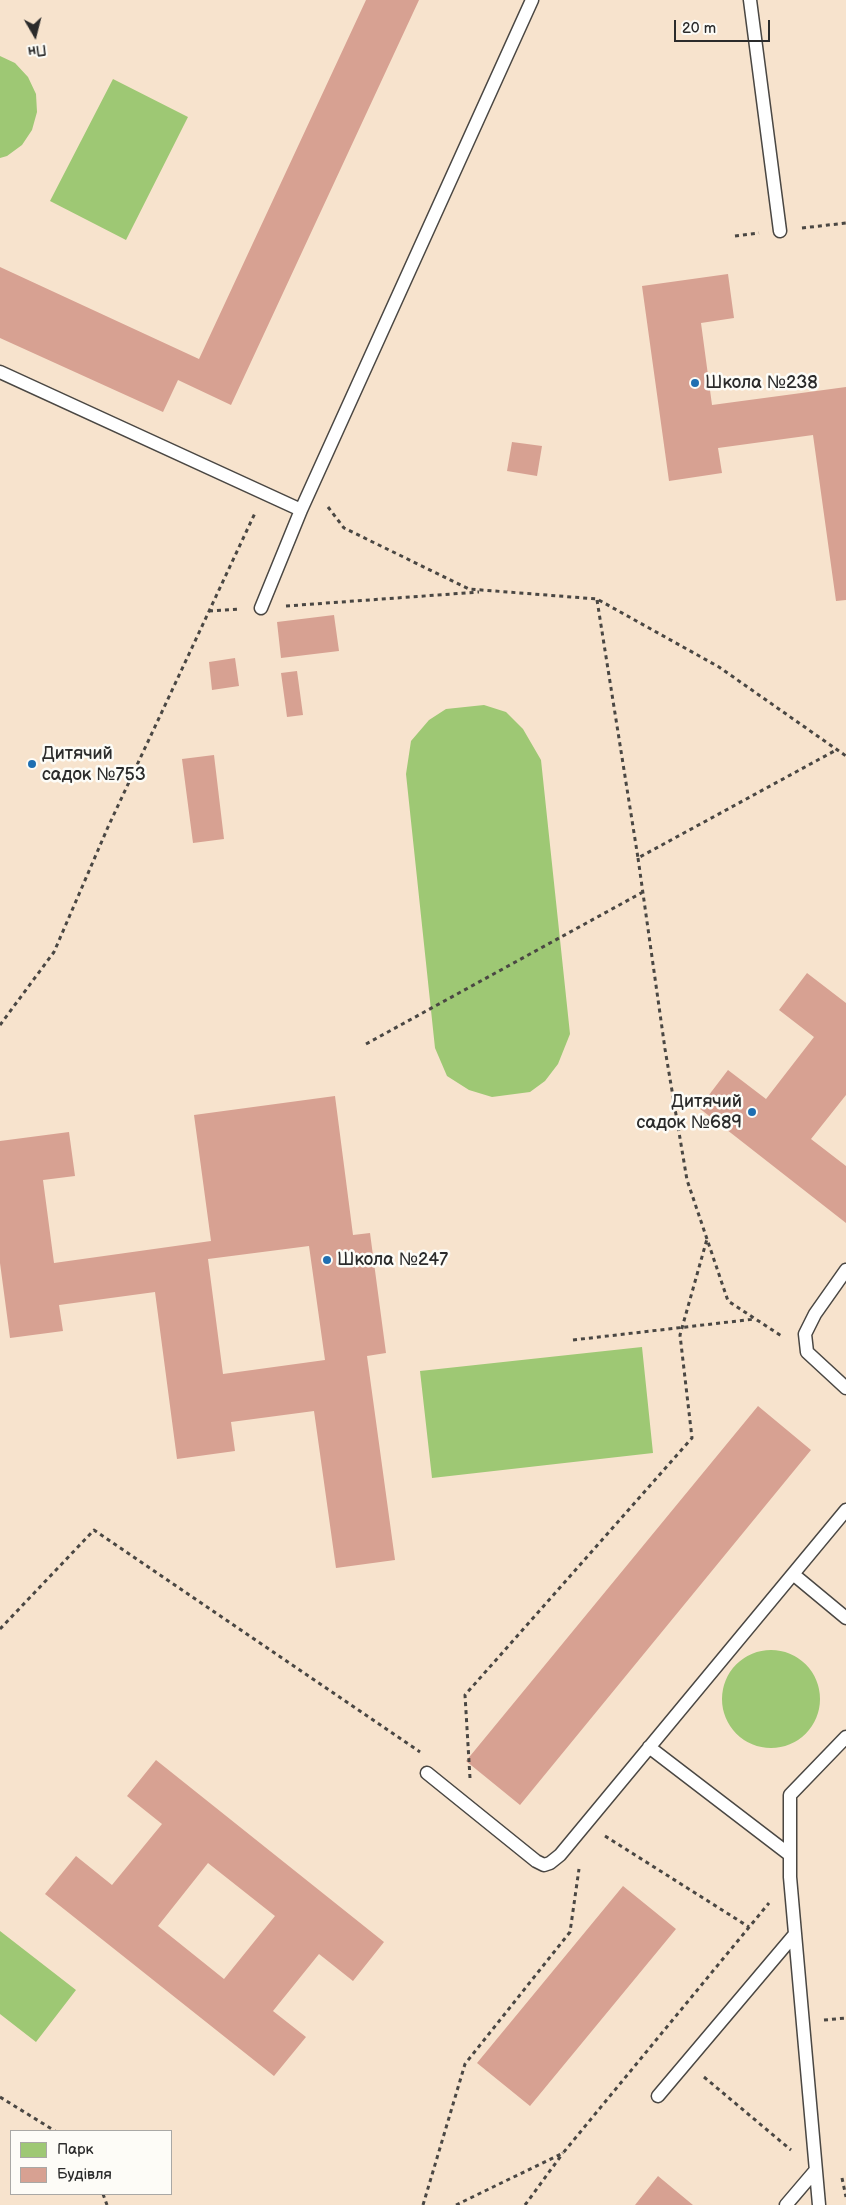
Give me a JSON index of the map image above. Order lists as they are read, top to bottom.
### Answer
{
  "places": [
    "Школа №238",
    "Дитячий садок №753",
    "Дитячий садок №689",
    "Школа №247"
  ],
  "legend": ["Парк", "Будівля"],
  "scale_bar": "20 m",
  "north": "bottom"
}
